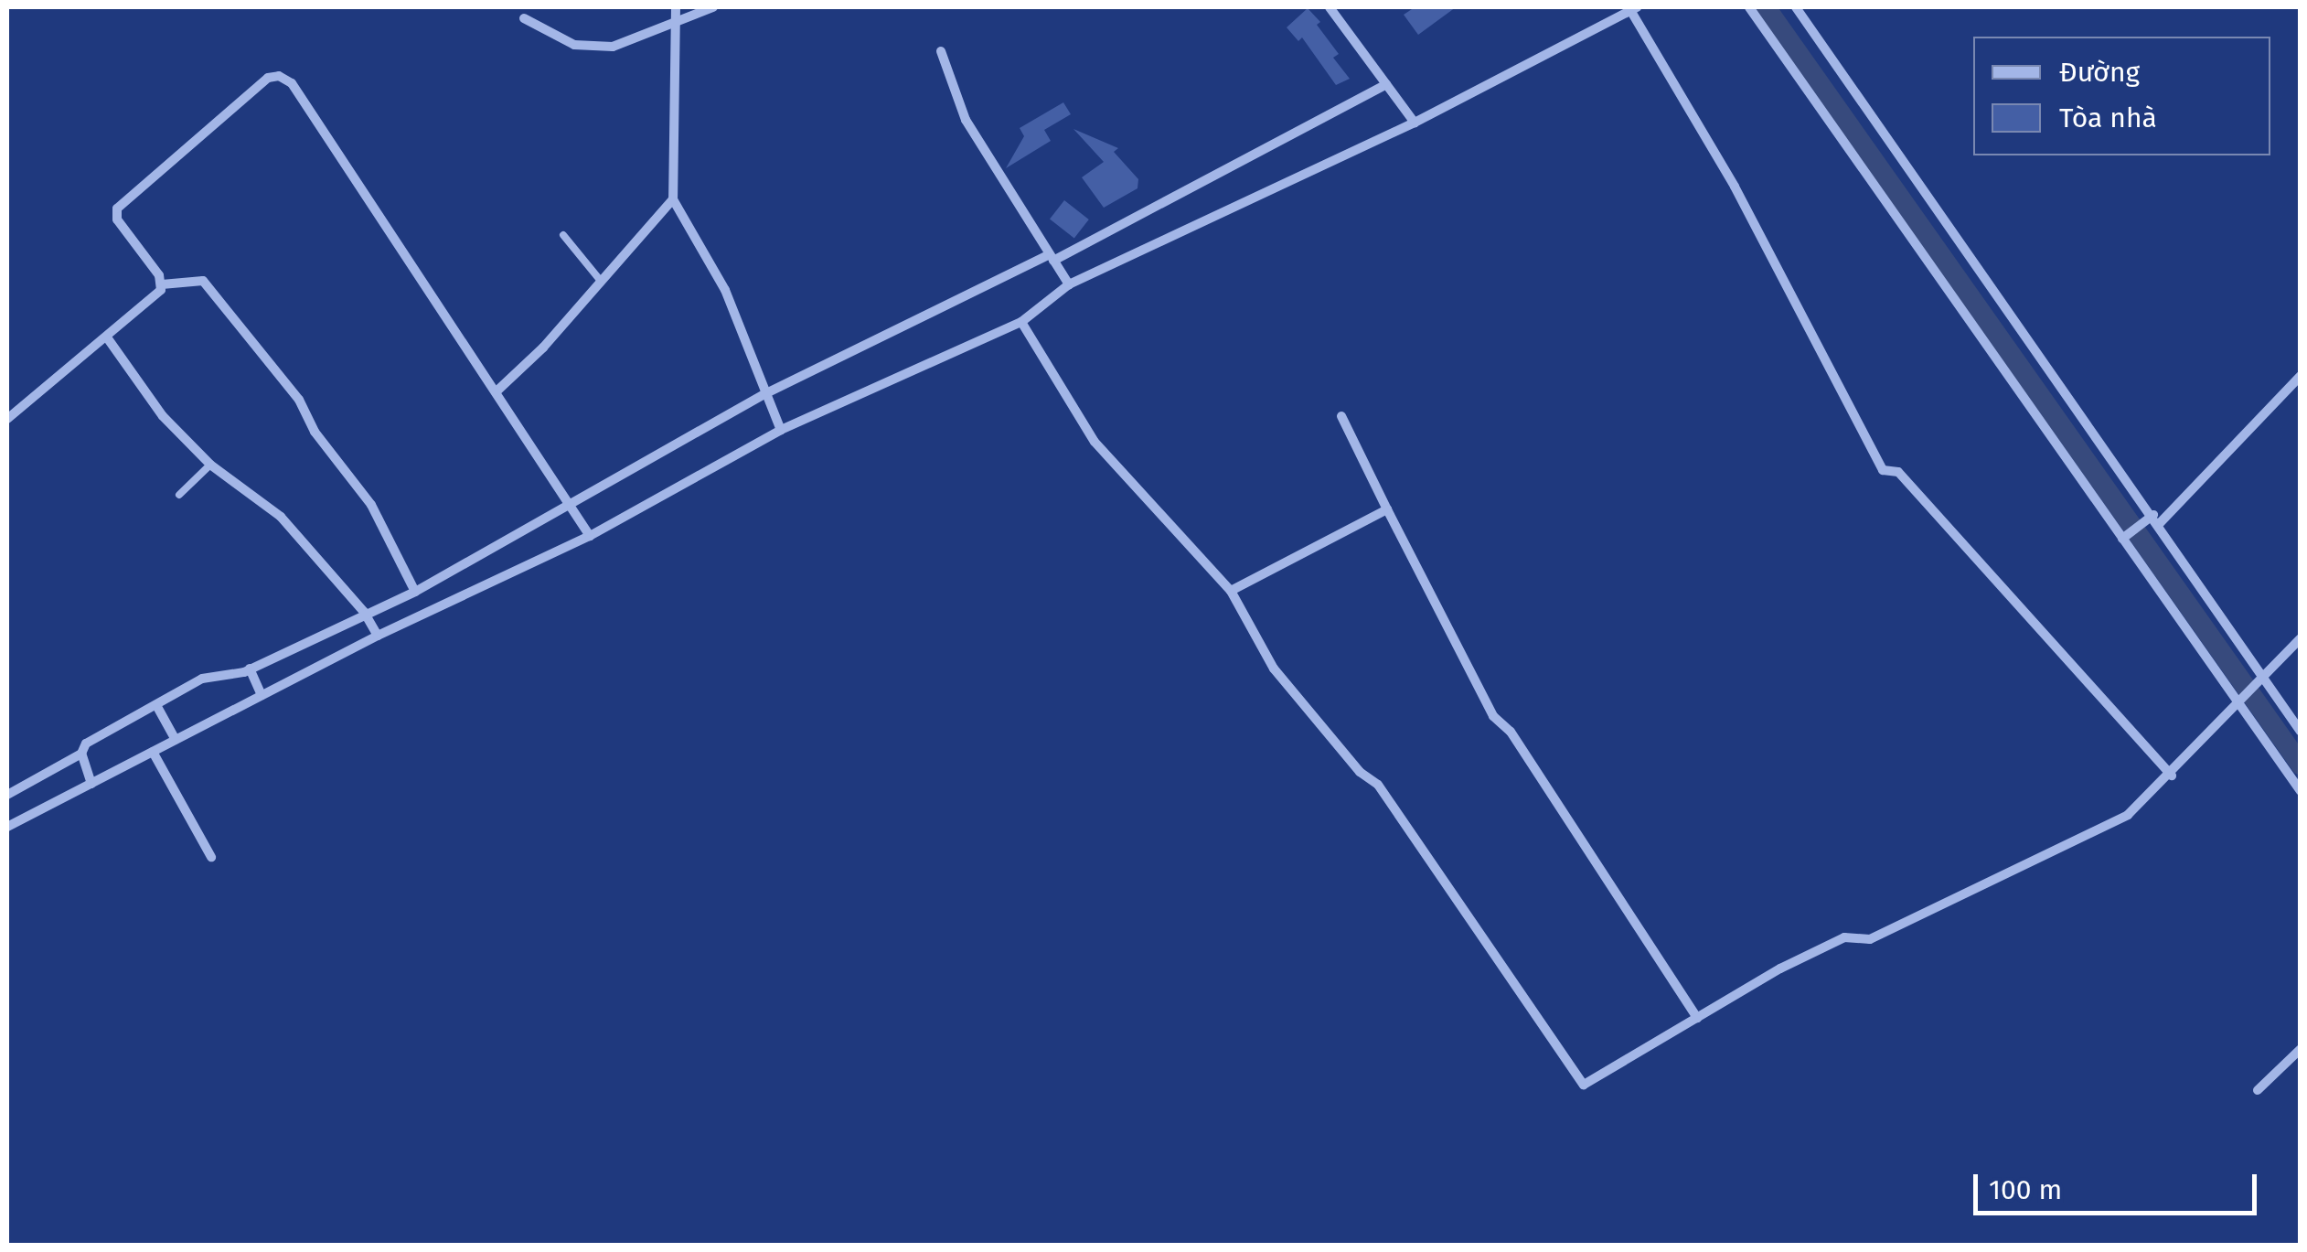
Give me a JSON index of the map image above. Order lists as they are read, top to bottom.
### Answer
{
  "legend": ["Đường", "Tòa nhà"],
  "scale_bar": "100 m"
}
